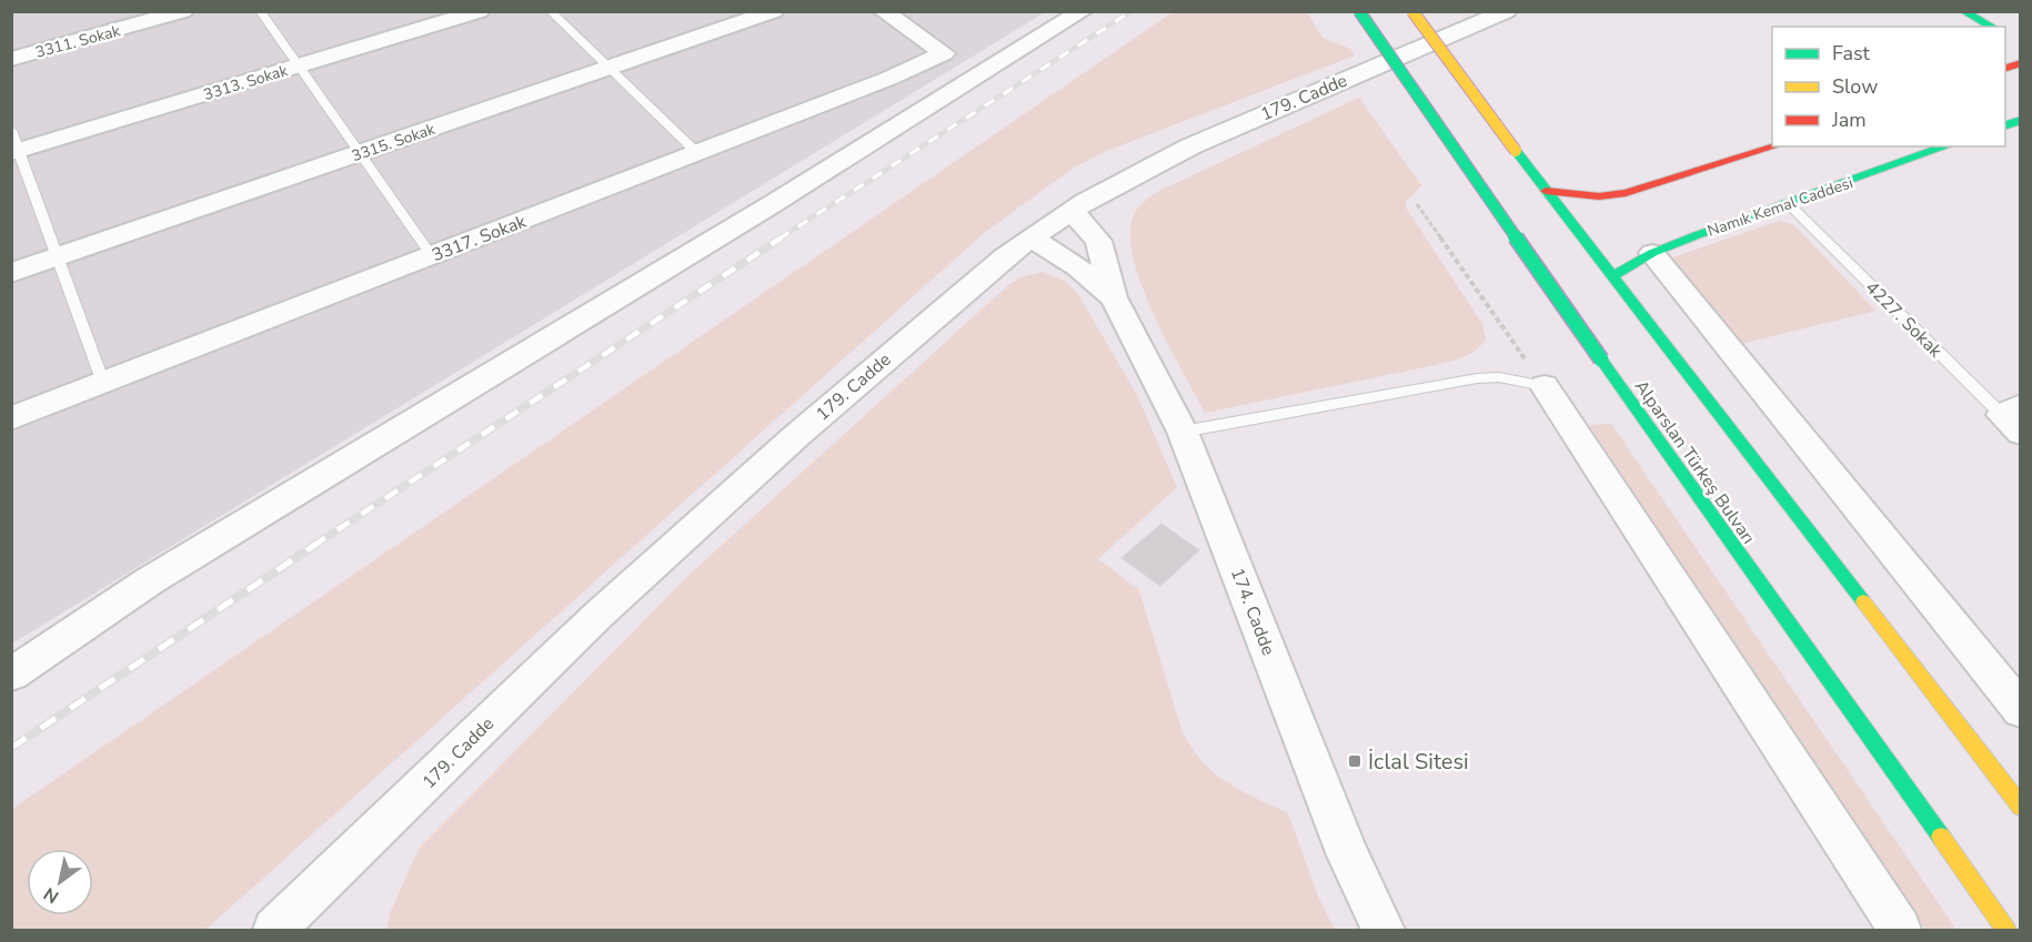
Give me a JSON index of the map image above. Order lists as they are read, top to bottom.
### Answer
{
  "streets": {
    "main road": ["Namık Kemal Caddesi", "Alparslan Türkeş Bulvarı"],
    "street": [
      "3311. Sokak",
      "3313. Sokak",
      "179. Cadde",
      "3315. Sokak",
      "3317. Sokak",
      "174. Cadde"
    ],
    "lane": ["4227. Sokak"]
  },
  "crossings": [
    ["Namık Kemal Caddesi", "4227. Sokak"]
  ],
  "places": {
    "transit": ["İclal Sitesi"]
  },
  "legend": ["Fast", "Slow", "Jam"],
  "north": "bottom left"
}
